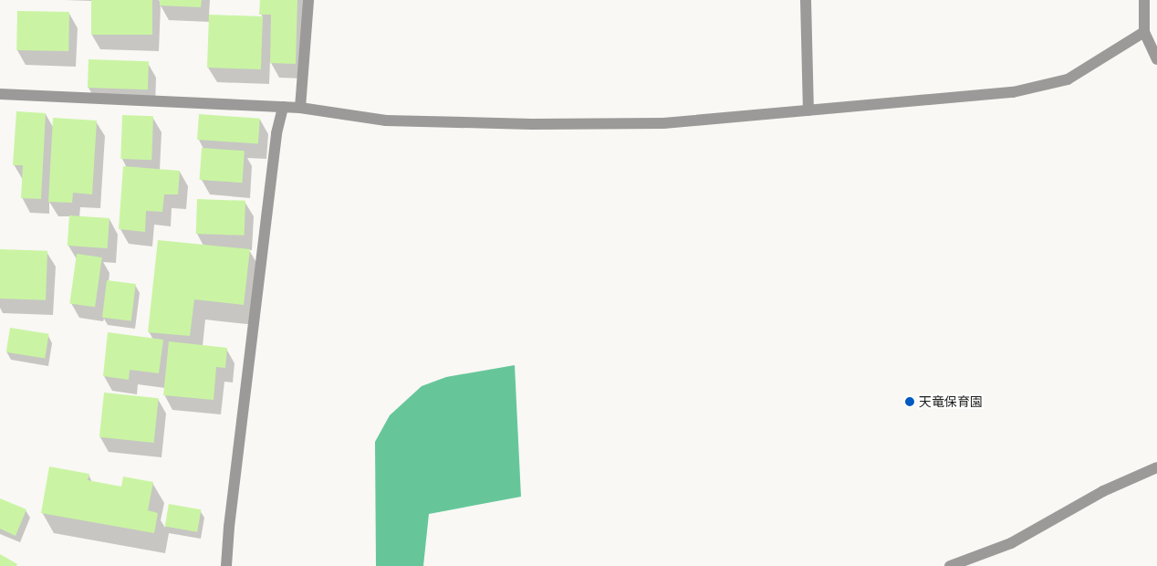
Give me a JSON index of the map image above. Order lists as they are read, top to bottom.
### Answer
{
  "places": ["天竜保育園"]
}
